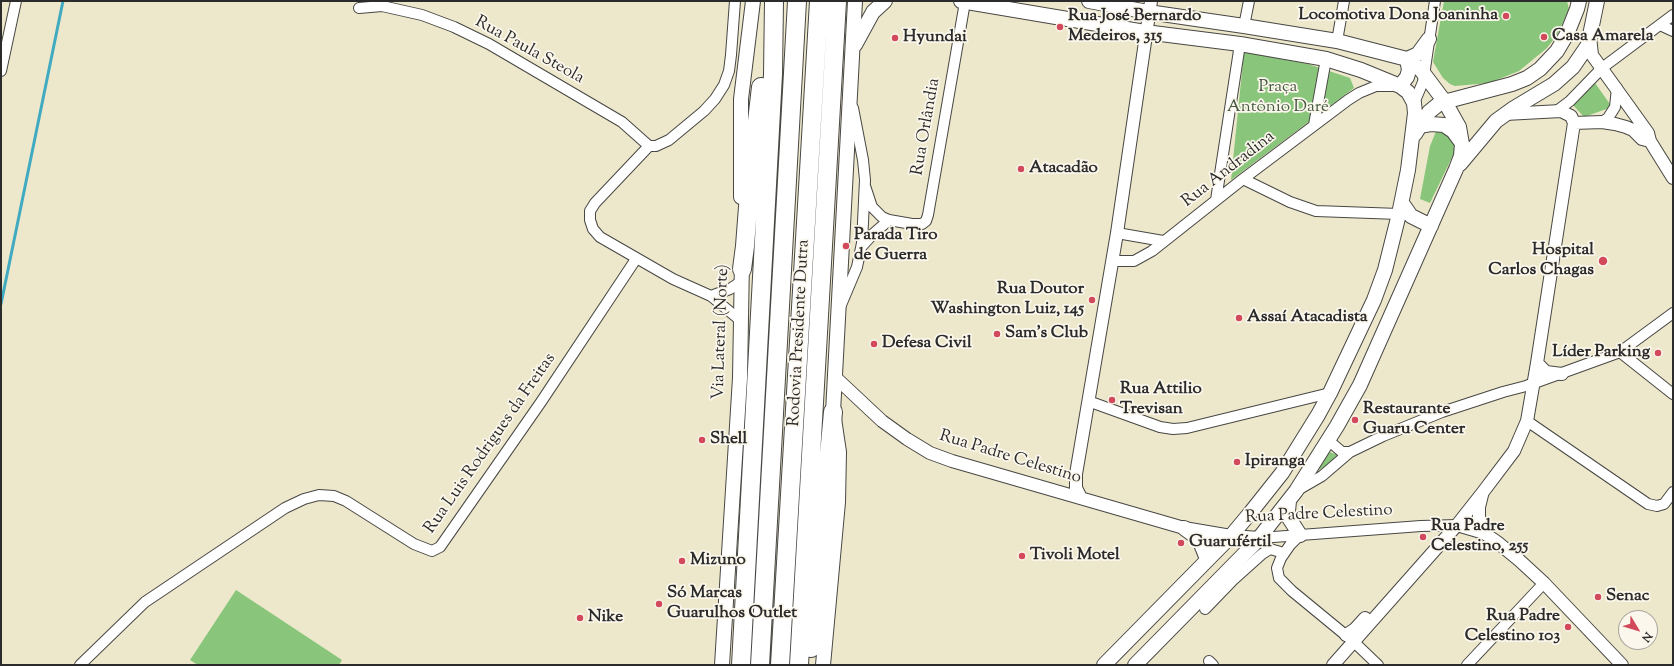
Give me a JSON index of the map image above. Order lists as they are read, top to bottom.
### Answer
{
  "streets": {
    "highway": ["Rodovia Presidente Dutra"],
    "main road": ["Via Lateral (Norte)"],
    "street": [
      "Rua Paula Steola",
      "Rua Orlândia",
      "Rua Andradina",
      "Rua Luis Rodrigues da Freitas",
      "Rua Padre Celestino"
    ]
  },
  "parks": ["Praça Antônio Daré"],
  "places": [
    "Locomotiva Dona Joaninha",
    "Rua José Bernardo Medeiros, 315",
    "Casa Amarela",
    "Hyundai",
    "Atacadão",
    "Parada Tiro de Guerra",
    "Hospital Carlos Chagas",
    "Rua Doutor Washington Luiz, 145",
    "Assaí Atacadista",
    "Sam's Club",
    "Defesa Civil",
    "Líder Parking",
    "Rua Attilio Trevisan",
    "Restaurante Guaru Center",
    "Shell",
    "Ipiranga",
    "Rua Padre Celestino, 255",
    "Guarufértil",
    "Tivoli Motel",
    "Mizuno",
    "Senac",
    "Só Marcas Guarulhos Outlet",
    "Nike",
    "Rua Padre Celestino 103"
  ],
  "north": "bottom right"
}
